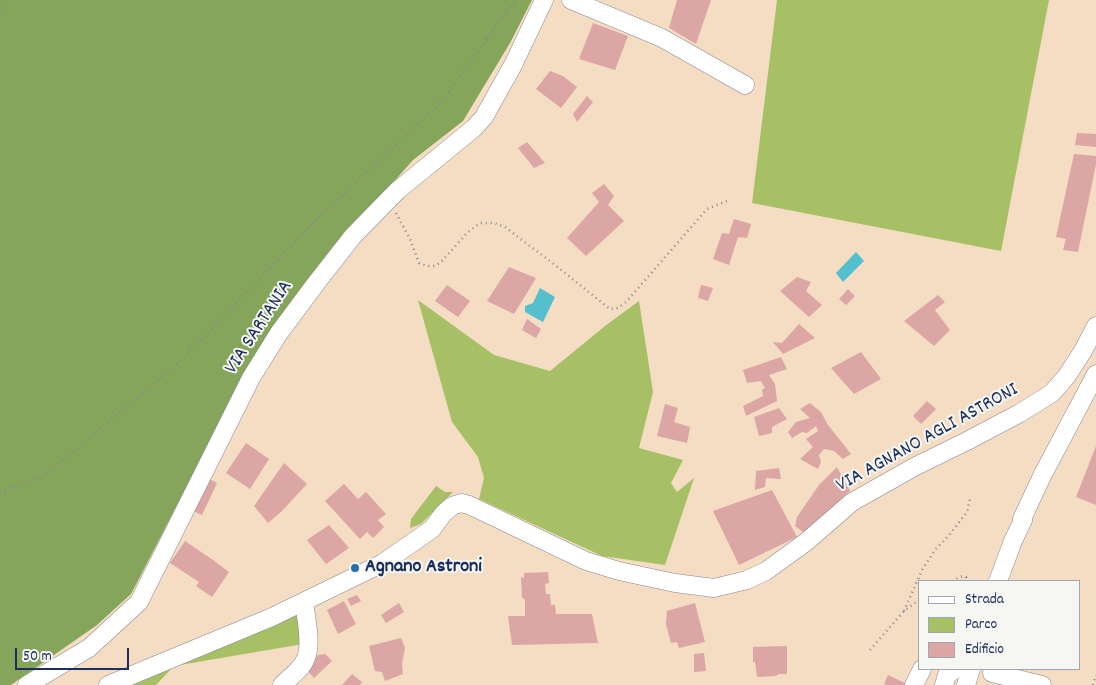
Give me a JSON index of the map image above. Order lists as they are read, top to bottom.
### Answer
{
  "streets": {
    "street": ["VIA SARTANIA", "VIA AGNANO AGLI ASTRONI"]
  },
  "places": ["Agnano Astroni"],
  "legend": ["Strada", "Parco", "Edificio"],
  "scale_bar": "50 m"
}
